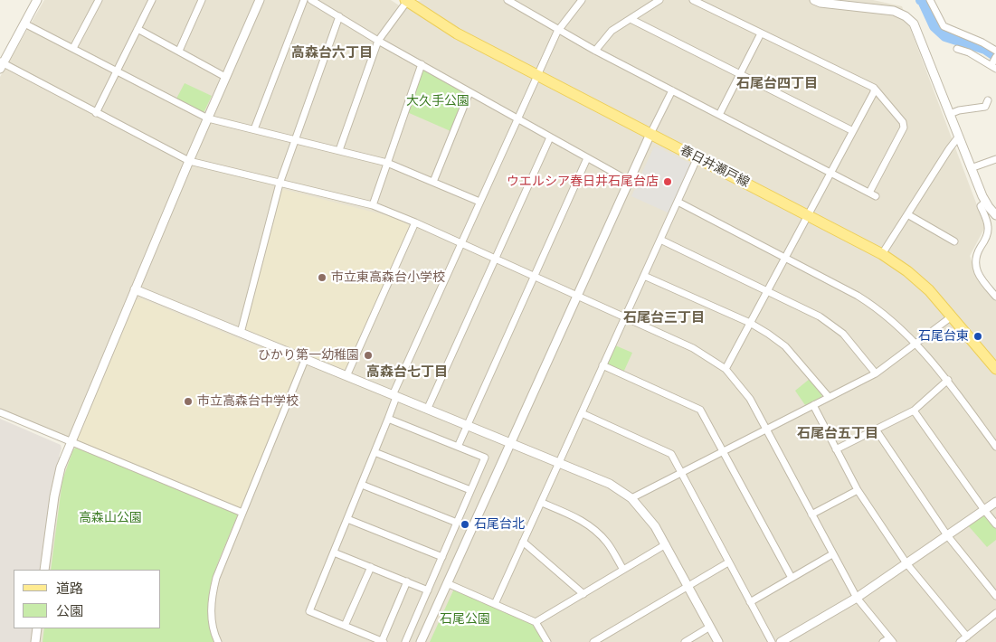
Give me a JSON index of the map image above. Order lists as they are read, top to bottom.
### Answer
{
  "streets": {
    "main road": ["春日井瀬戸線"]
  },
  "districts": [
    "高森台六丁目",
    "石尾台四丁目",
    "石尾台三丁目",
    "高森台七丁目",
    "石尾台五丁目"
  ],
  "parks": ["大久手公園", "高森山公園", "石尾公園"],
  "places": [
    "ウエルシア春日井石尾台店",
    "市立東高森台小学校",
    "石尾台東",
    "ひかり第一幼稚園",
    "市立高森台中学校",
    "石尾台北"
  ],
  "legend": ["道路", "公園"]
}
